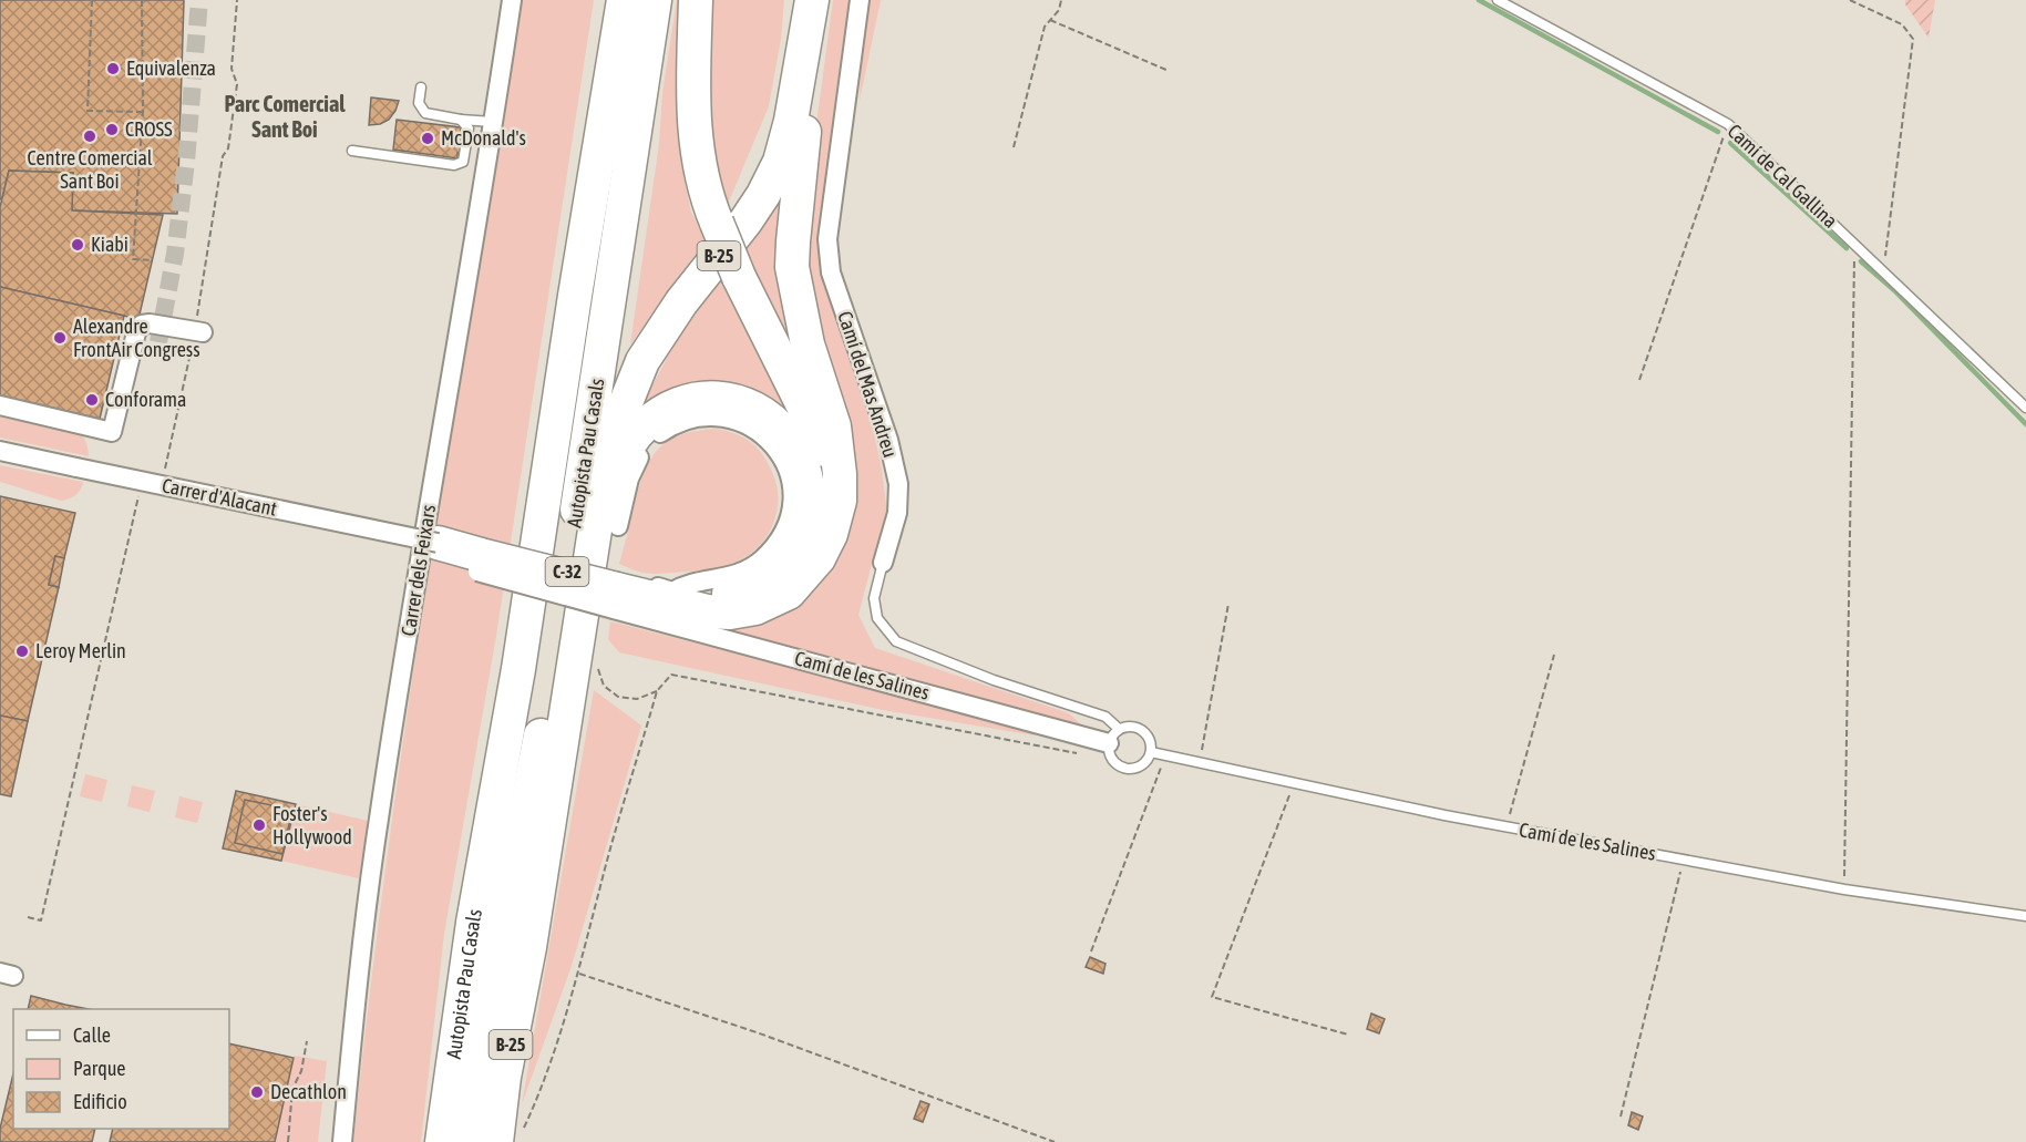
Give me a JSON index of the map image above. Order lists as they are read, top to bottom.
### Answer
{
  "streets": {
    "highway": ["B-25", "Autopista Pau Casals", "C-32"],
    "street": [
      "Camí del Mas Andreu",
      "Carrer d'Alacant",
      "Carrer dels Feixars",
      "Camí de les Salines"
    ],
    "lane": ["Camí de Cal Gallina"]
  },
  "crossings": [
    ["Camí del Mas Andreu", "Camí de les Salines"]
  ],
  "districts": ["Parc Comercial Sant Boi"],
  "places": [
    "Equivalenza",
    "CROSS",
    "Centre Comercial Sant Boi",
    "McDonald's",
    "Kiabi",
    "Alexandre FrontAir Congress",
    "Conforama",
    "Leroy Merlin",
    "Foster's Hollywood",
    "Decathlon"
  ],
  "legend": ["Calle", "Parque", "Edificio"]
}
